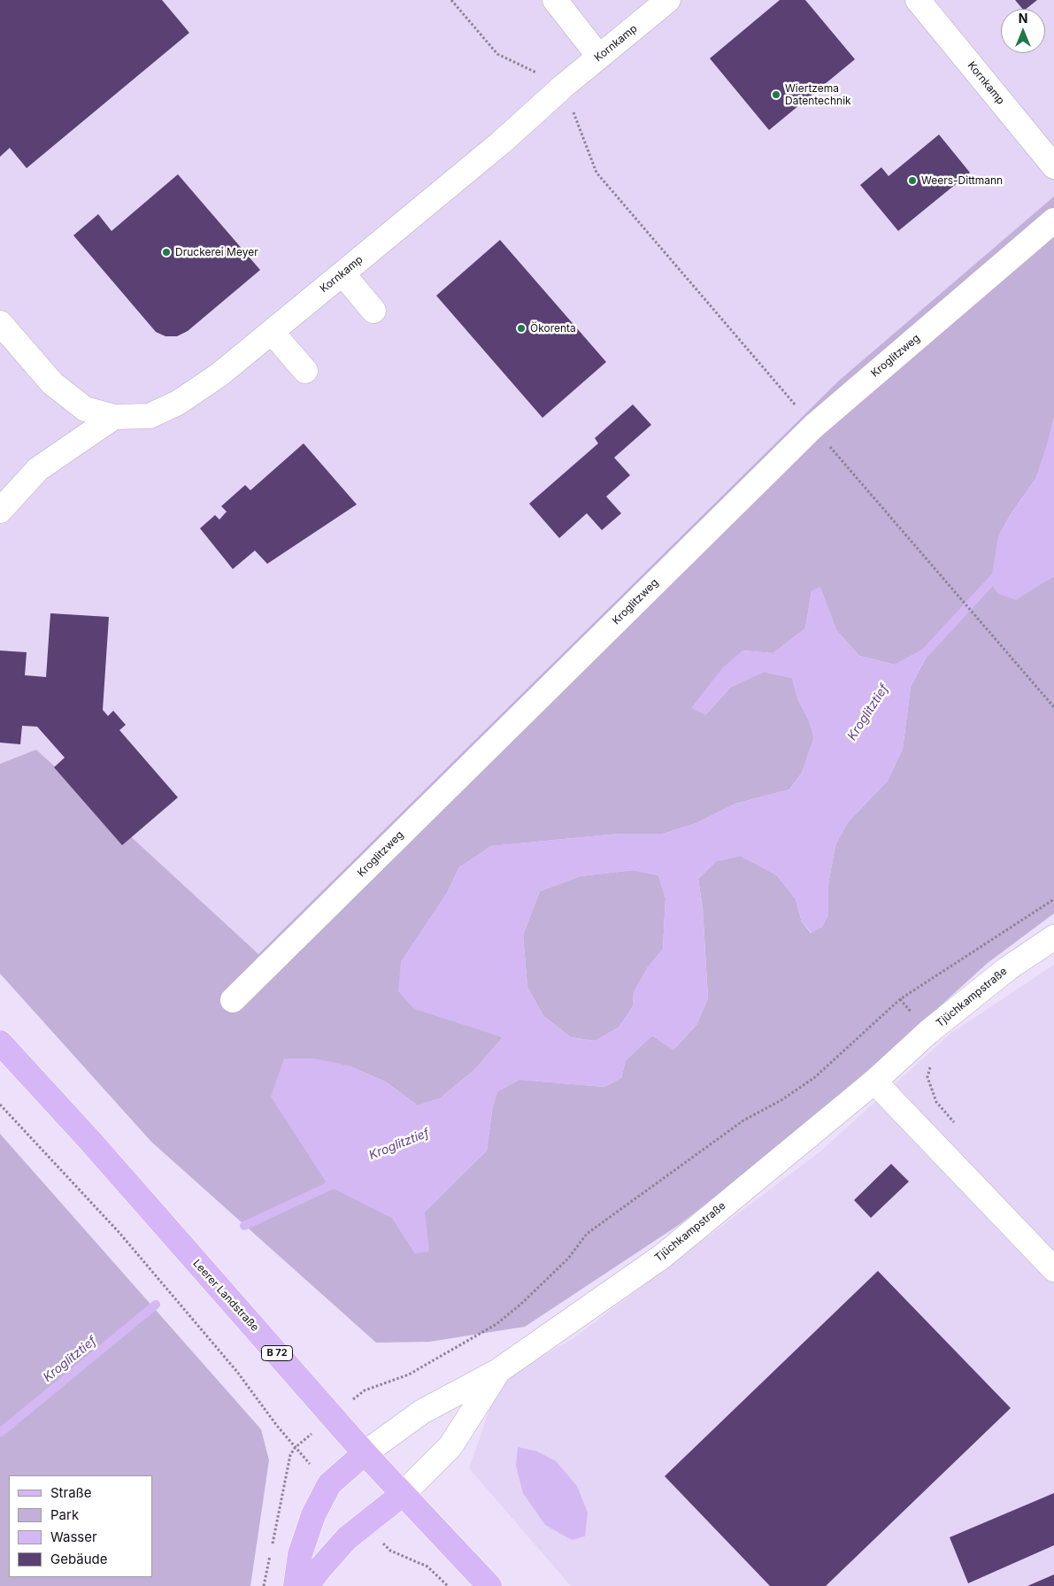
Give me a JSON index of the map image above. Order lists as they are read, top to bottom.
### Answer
{
  "streets": {
    "main road": ["Leerer Landstraße", "B 72"],
    "street": ["Kornkamp", "Kroglitzweg", "Tjüchkampstraße"]
  },
  "crossings": [
    ["Tjüchkampstraße", "Leerer Landstraße"]
  ],
  "water": ["Kroglitztief"],
  "places": [
    "Wiertzema Datentechnik",
    "Weers-Dittmann",
    "Druckerei Meyer",
    "Ökorenta"
  ],
  "legend": [
    "Straße",
    "Park",
    "Wasser",
    "Gebäude"
  ],
  "north": "top"
}
